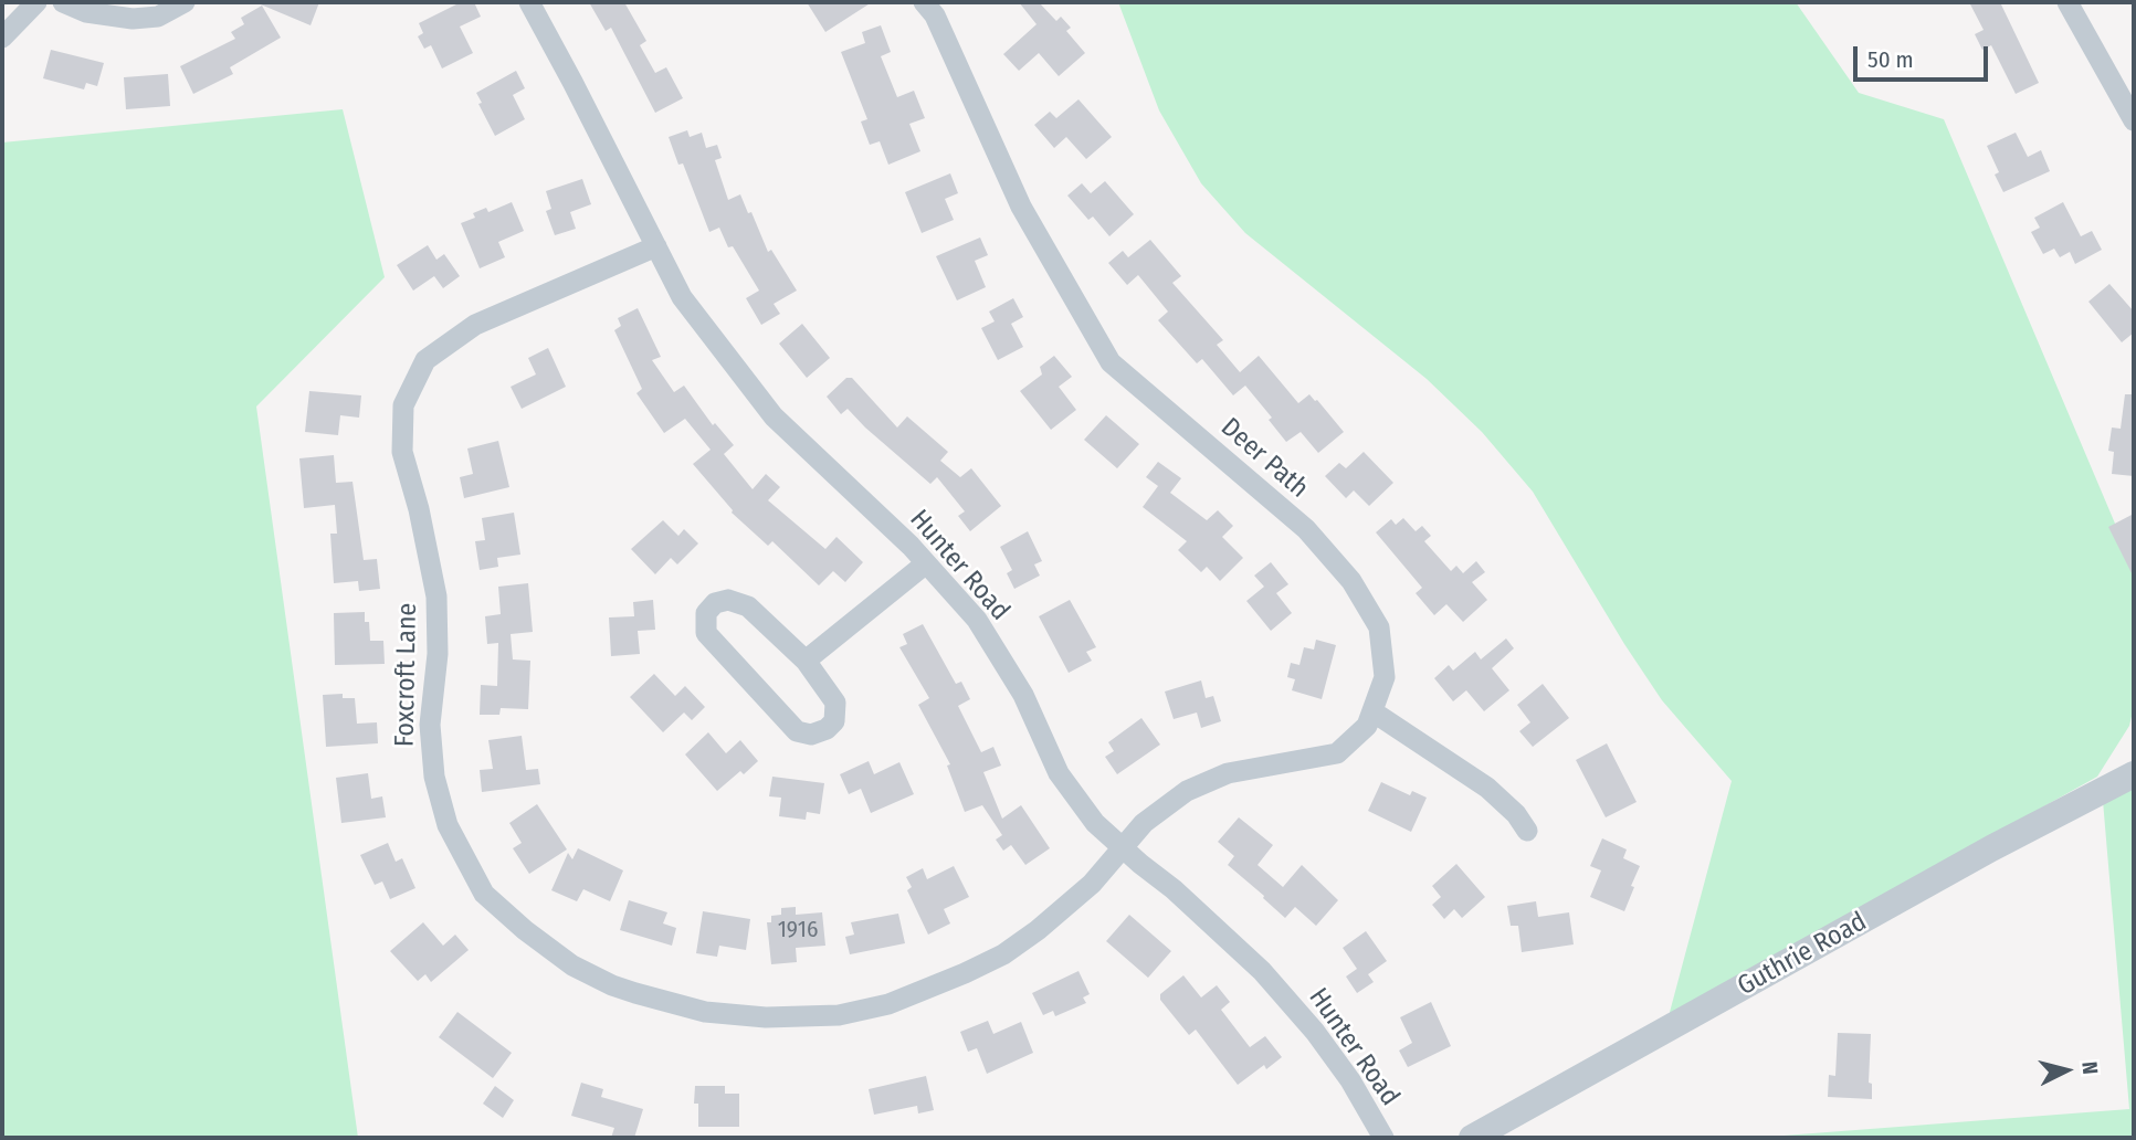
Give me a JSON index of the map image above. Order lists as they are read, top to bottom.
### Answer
{
  "streets": {
    "street": [
      "Deer Path",
      "Hunter Road",
      "Foxcroft Lane",
      "Guthrie Road"
    ]
  },
  "crossings": [
    ["Deer Path", "Hunter Road"],
    ["Deer Path", "Foxcroft Lane"],
    ["Hunter Road", "Foxcroft Lane"]
  ],
  "house_numbers": ["1916"],
  "scale_bar": "50 m",
  "north": "right"
}
